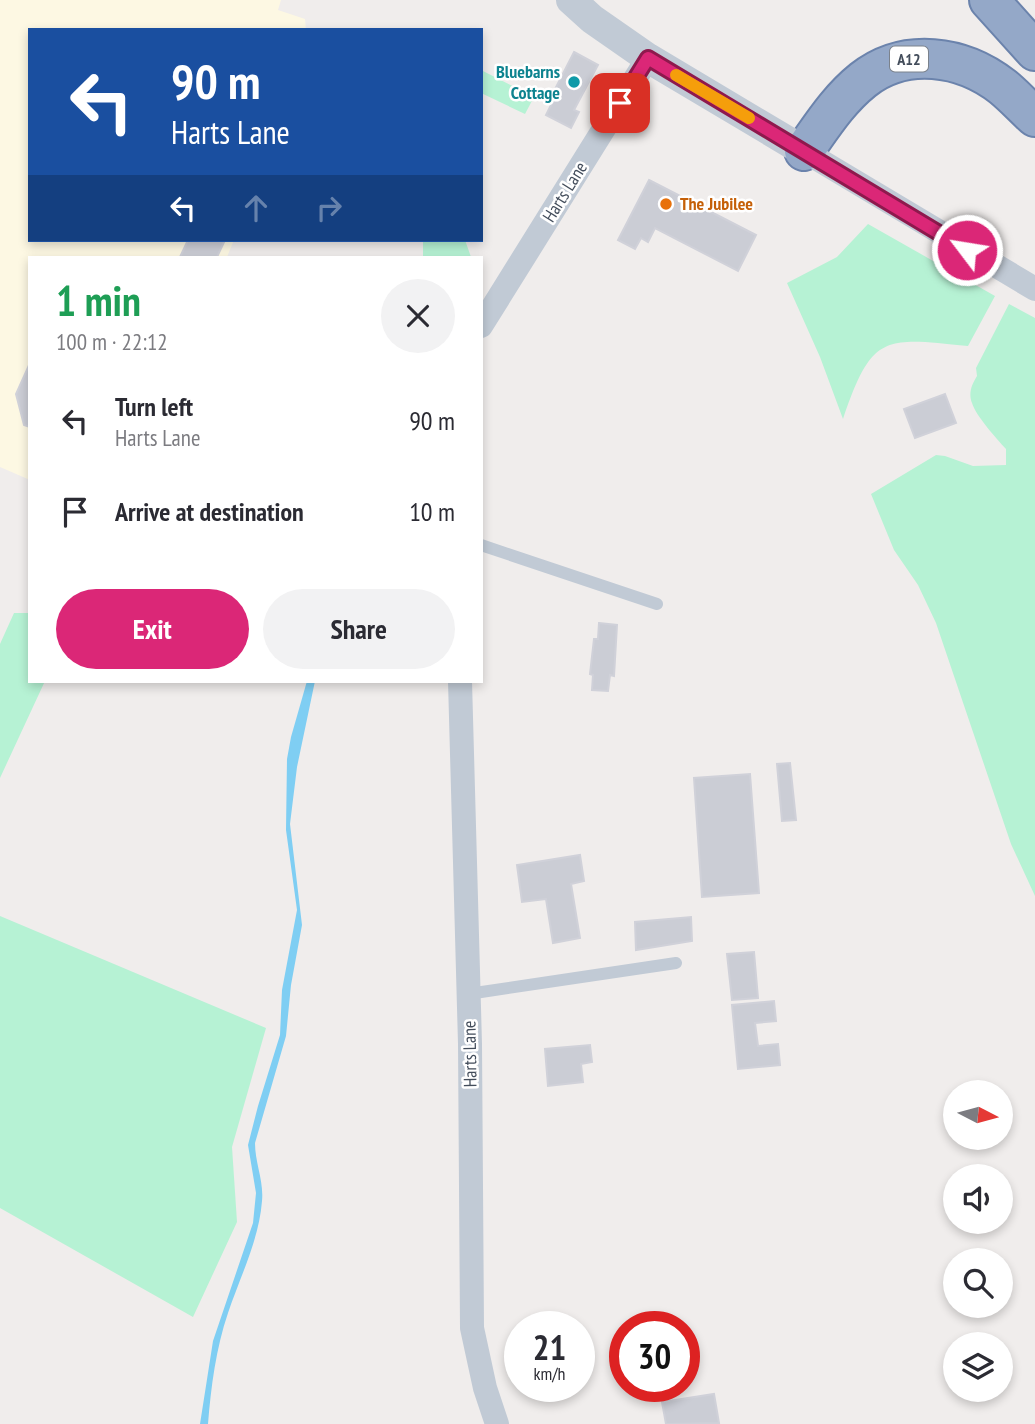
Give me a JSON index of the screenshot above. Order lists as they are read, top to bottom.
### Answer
{
  "streets": {
    "highway": ["A12"],
    "street": ["Harts Lane"]
  },
  "places": ["Bluebarns Cottage", "The Jubilee"],
  "north": "right",
  "page": {
    "turn": ["90 m", "Harts Lane"],
    "heading": ["1 min", "100 m · 22:12"],
    "list": [
      {
        "name": "Turn left",
        "note": "Harts Lane",
        "value": "90 m"
      },
      {
        "name": "Arrive at destination",
        "value": "10 m"
      }
    ],
    "buttons": ["Exit", "Share"],
    "speed": "21 km/h",
    "limit": "30"
  }
}
